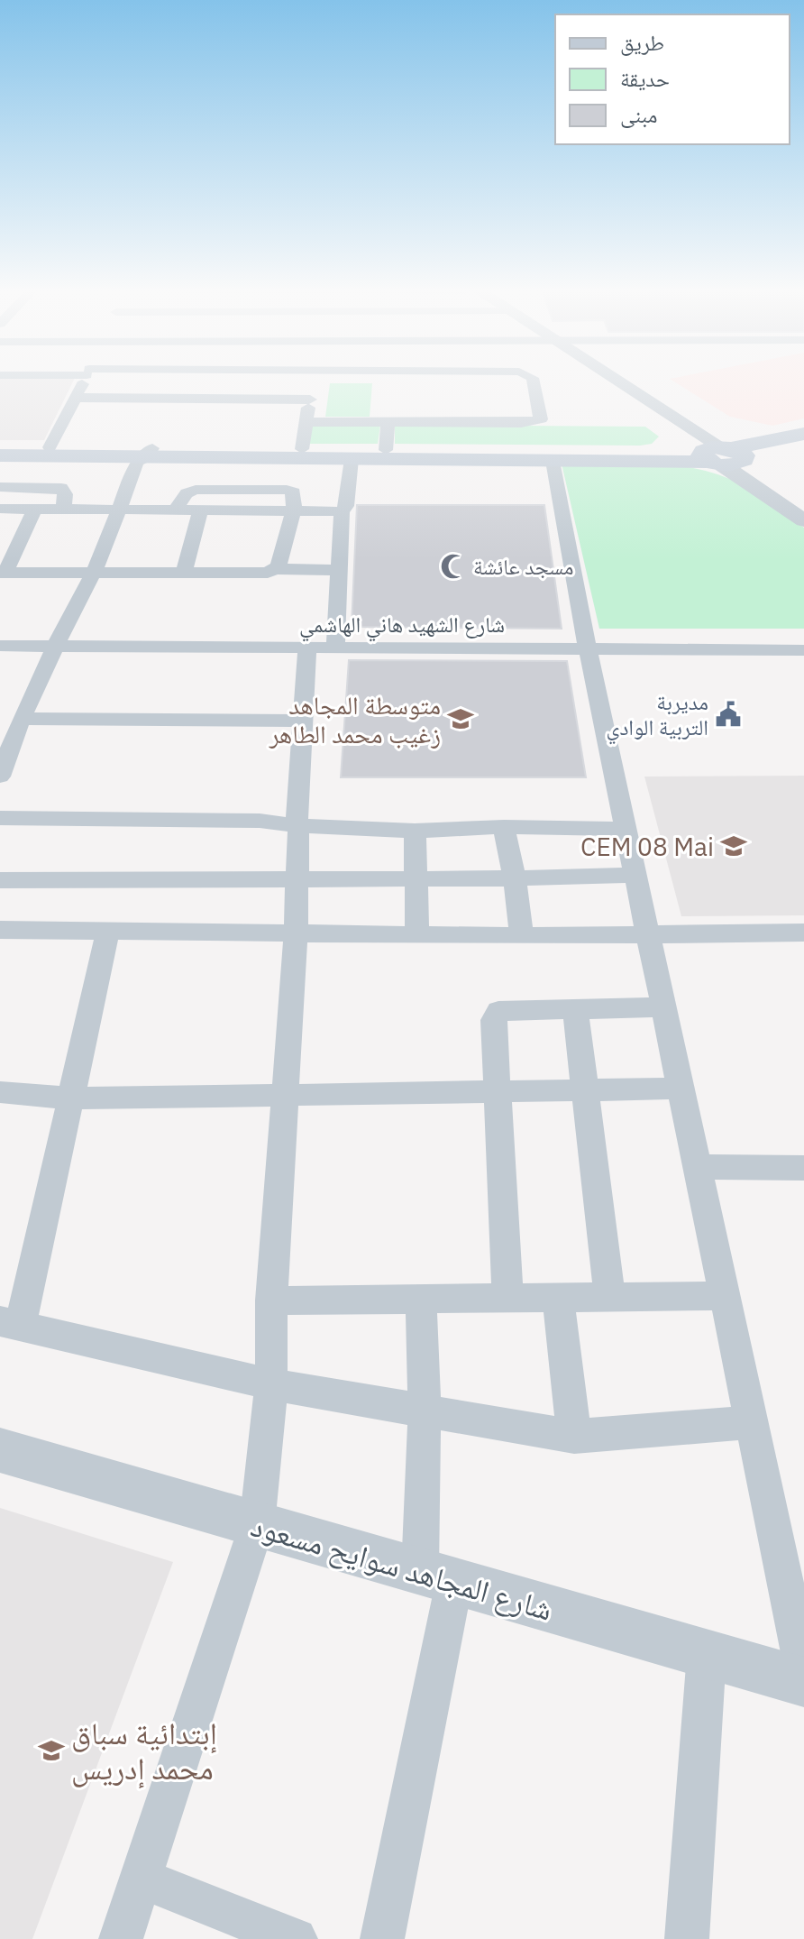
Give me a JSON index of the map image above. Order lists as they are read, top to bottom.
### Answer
{
  "streets": {
    "street": ["شارع الشهيد هاني الهاشمي", "شارع المجاهد سوايح مسعود"]
  },
  "places": {
    "mosque": ["مسجد عائشة"],
    "public building": ["مديربة التربية الوادي"],
    "school or university": ["متوسطة المجاهد زغيب محمد الطاهر", "CEM 08 Mai", "إبتدائية سباق محمد إدريس"]
  },
  "legend": ["طريق", "حديقة", "مبنى"]
}
